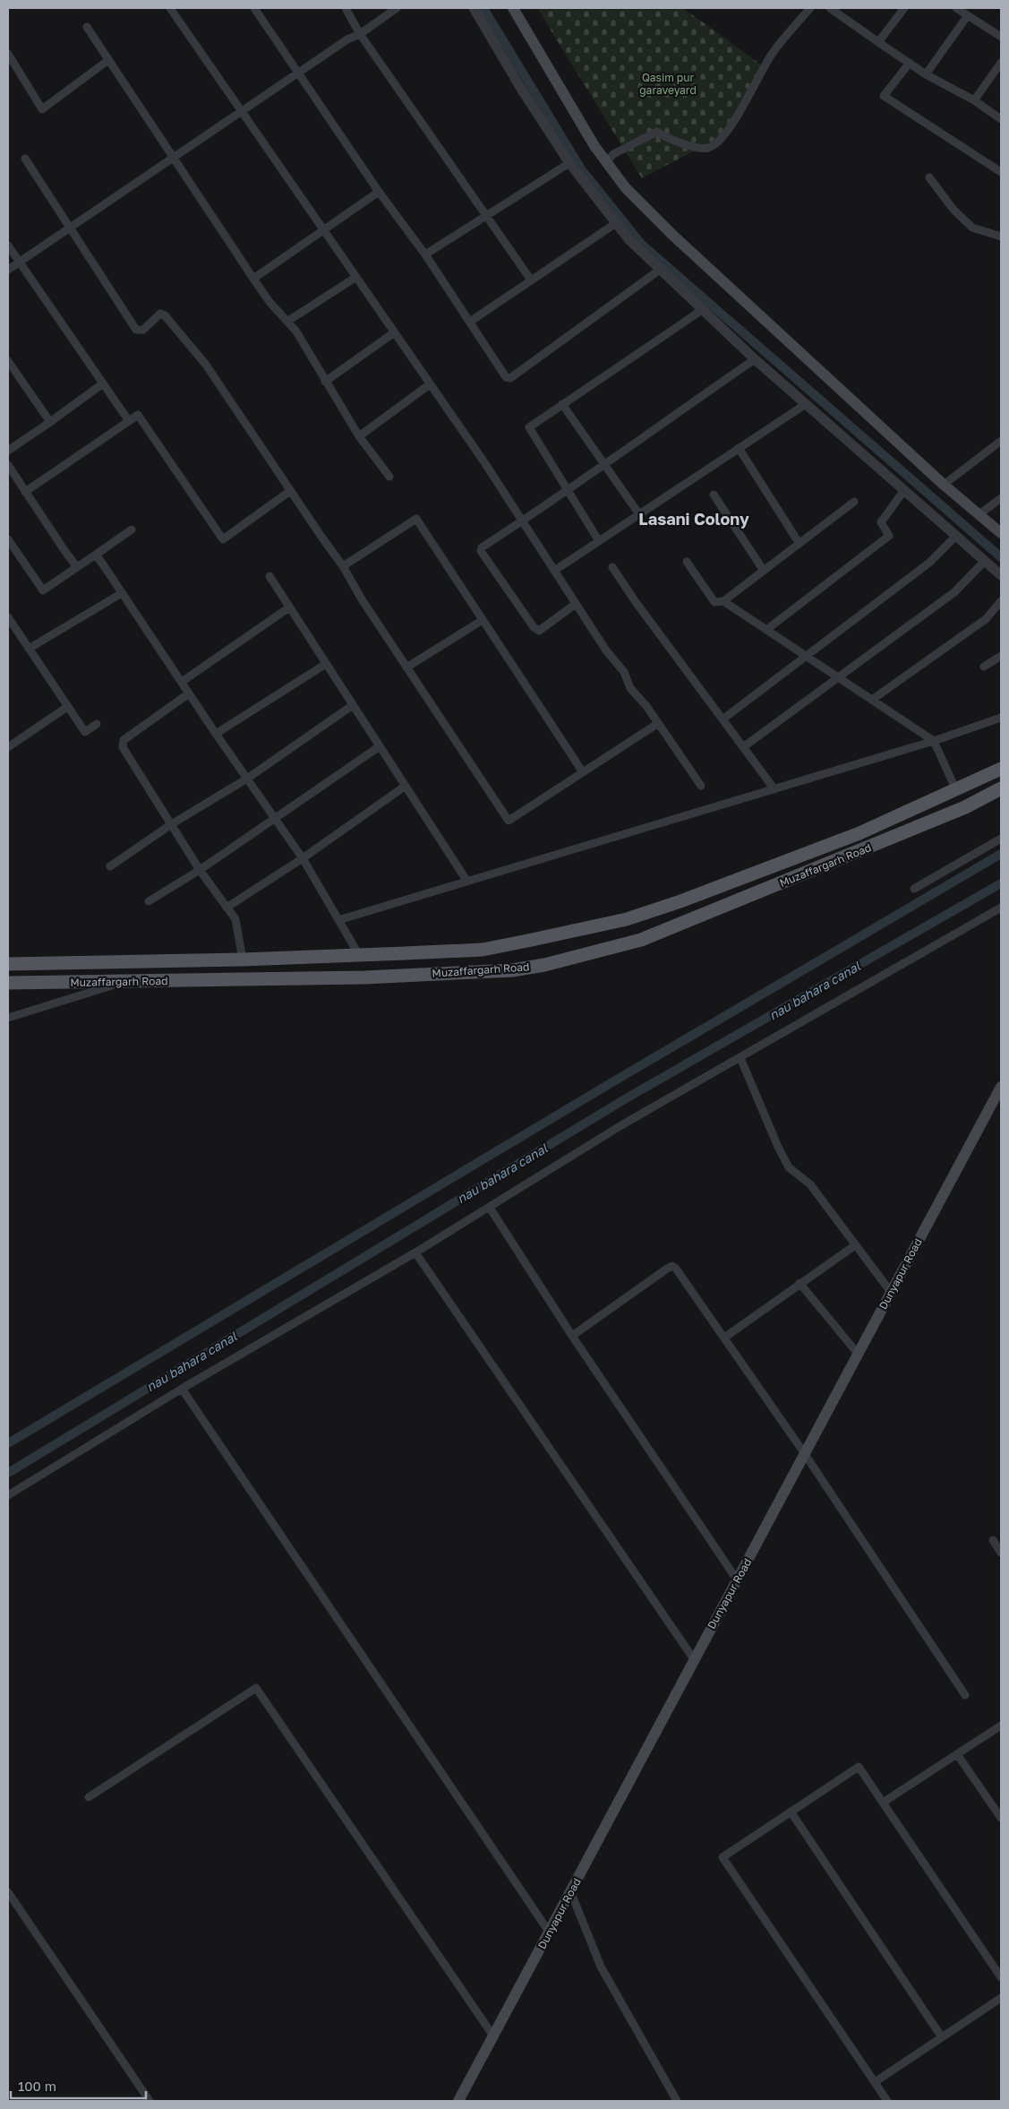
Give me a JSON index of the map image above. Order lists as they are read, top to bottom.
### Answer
{
  "streets": {
    "main road": ["Muzaffargarh Road", "Dunyapur Road"]
  },
  "districts": ["Lasani Colony"],
  "water": ["nau bahara canal"],
  "parks": ["Qasim pur garaveyard"],
  "scale_bar": "100 m"
}
